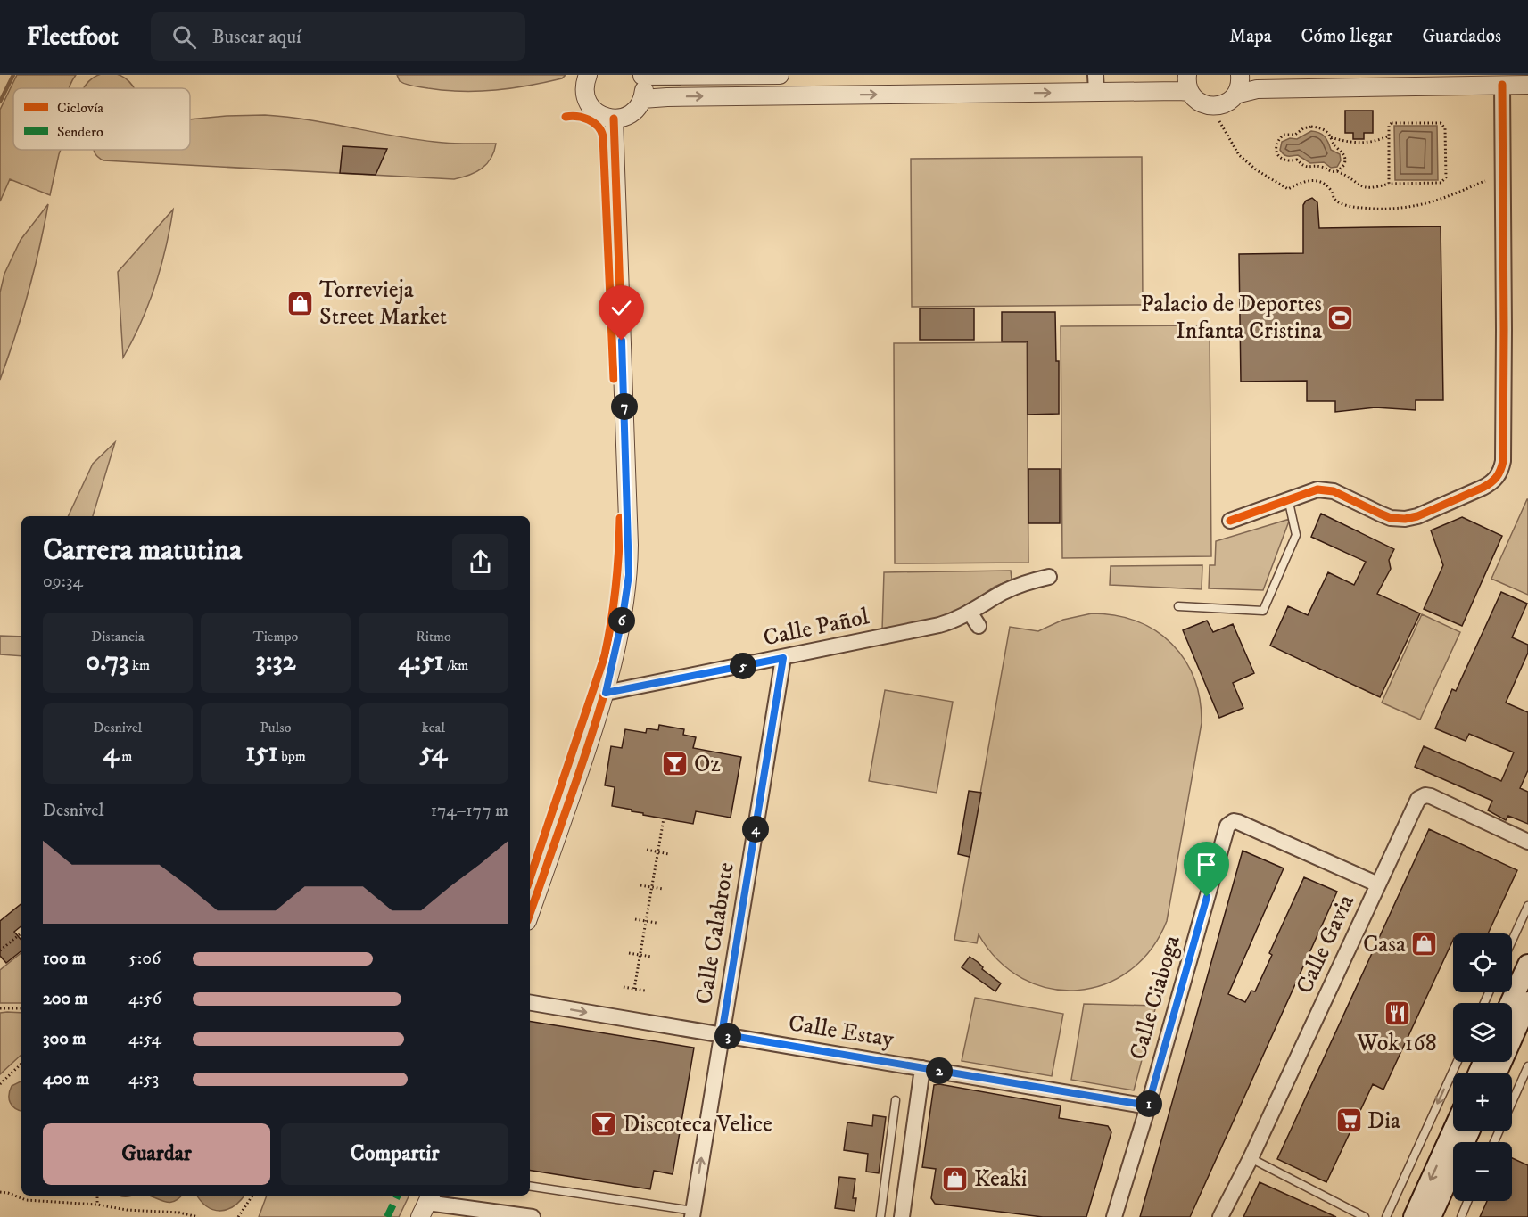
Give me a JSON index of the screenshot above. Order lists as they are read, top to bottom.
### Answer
{
  "streets": {
    "street": [
      "Calle Pañol",
      "Calle Calabrote",
      "Calle Gavia",
      "Calle Ciaboga",
      "Calle Estay"
    ]
  },
  "crossings": [
    ["Calle Pañol", "Calle Calabrote"],
    ["Calle Calabrote", "Calle Estay"],
    ["Calle Gavia", "Calle Ciaboga"],
    ["Calle Ciaboga", "Calle Estay"]
  ],
  "places": {
    "shop": ["Torrevieja Street Market", "Casa", "Keaki"],
    "sports": ["Palacio de Deportes Infanta Cristina"],
    "bar": ["Oz", "Discoteca Velice"],
    "restaurant": ["Wok 168"],
    "supermarket": ["Dia"]
  },
  "legend": ["Ciclovía", "Sendero"],
  "page": {
    "header": "Fleetfoot",
    "search": "Buscar aquí",
    "nav": ["Mapa", "Cómo llegar", "Guardados"],
    "pins": [
      "7",
      "6",
      "5",
      "4",
      "3",
      "2",
      "1"
    ],
    "heading": ["Carrera matutina", "09:34"],
    "stats": [
      ["Distancia", "0.73 km"],
      ["Tiempo", "3:32"],
      ["Ritmo", "4:51 /km"],
      ["Desnivel", "4 m"],
      ["Pulso", "151 bpm"],
      ["kcal", "54"]
    ],
    "chart": ["Desnivel", "174–177 m"],
    "map_buttons": ["+", "−"],
    "list": [
      {
        "name": "100 m",
        "note": "5:06"
      },
      {
        "name": "200 m",
        "note": "4:56"
      },
      {
        "name": "300 m",
        "note": "4:54"
      },
      {
        "name": "400 m",
        "note": "4:53"
      }
    ],
    "buttons": ["Guardar", "Compartir"]
  }
}
